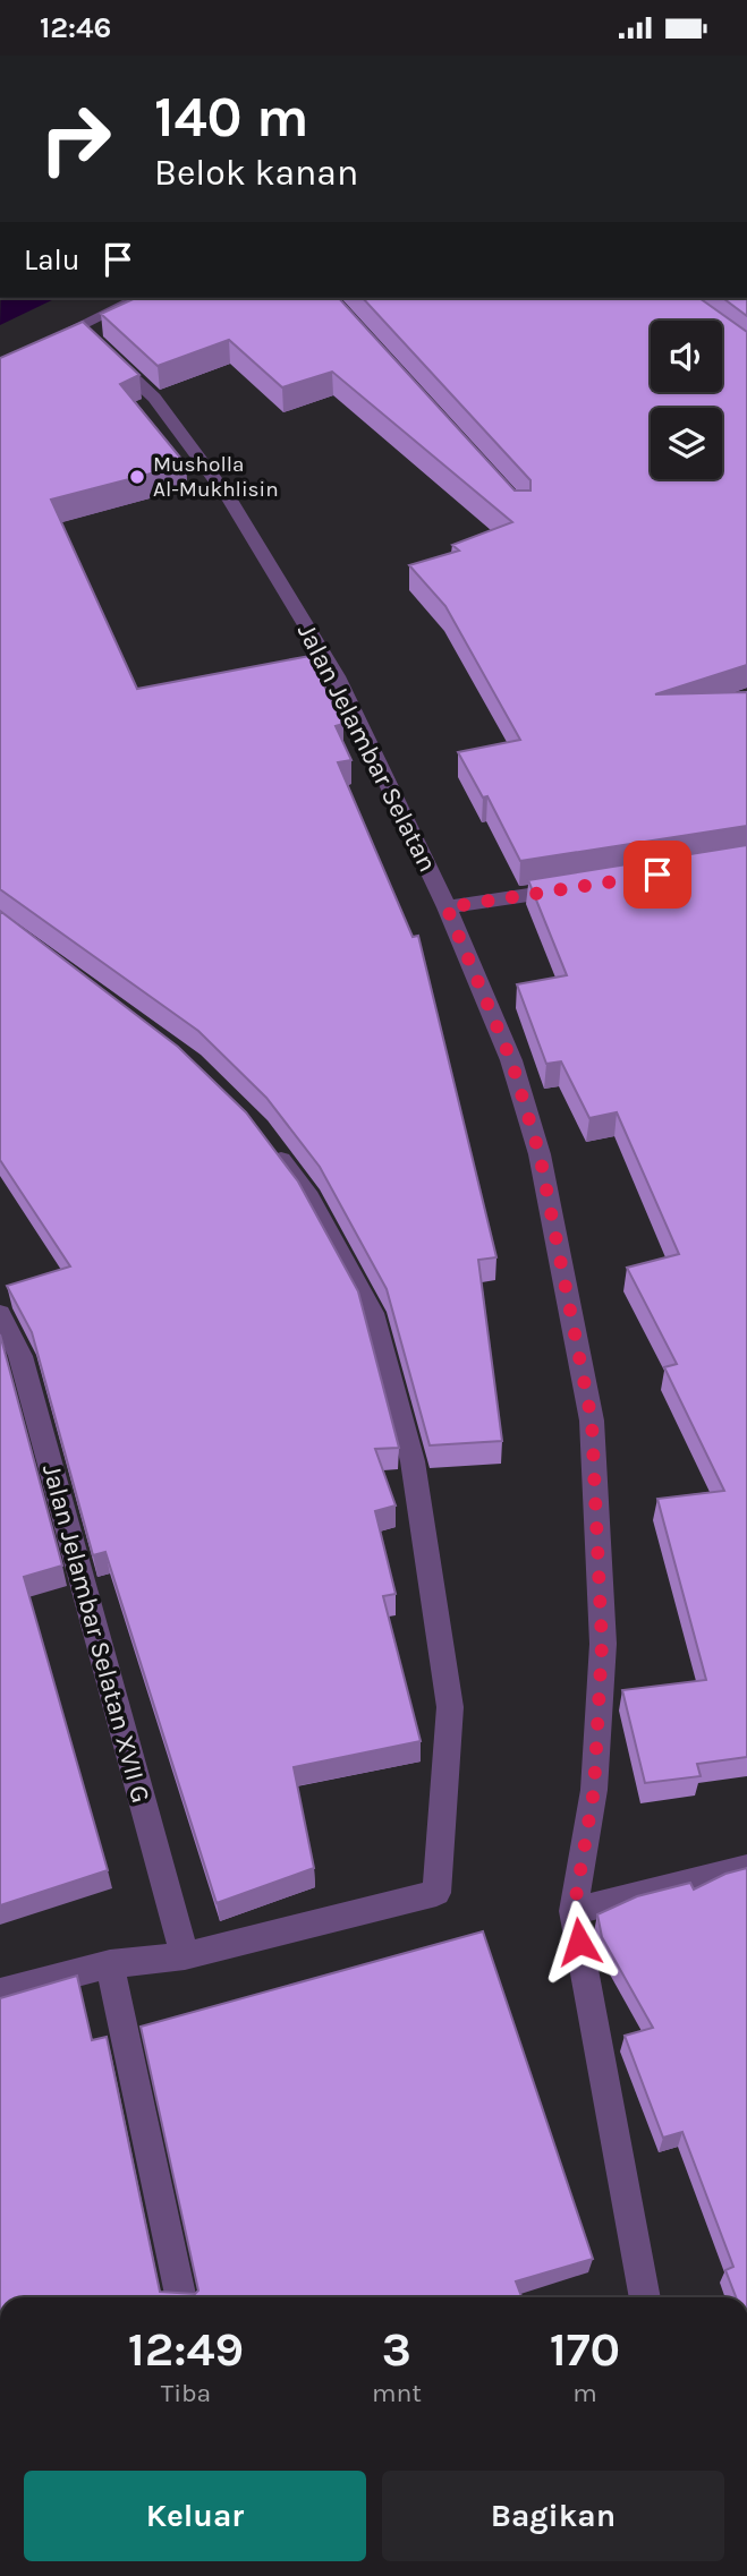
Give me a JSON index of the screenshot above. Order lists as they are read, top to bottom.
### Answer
{
  "streets": {
    "street": ["Jalan Jelambar Selatan", "Jalan Jelambar Selatan XVII G"]
  },
  "places": ["Musholla Al-Mukhlisin"],
  "page": {
    "status": "12:46",
    "turn": ["140 m", "Belok kanan"],
    "then": "Lalu",
    "eta": [
      "12:49",
      "Tiba",
      "3",
      "mnt",
      "170",
      "m"
    ],
    "buttons": ["Keluar", "Bagikan"]
  }
}
